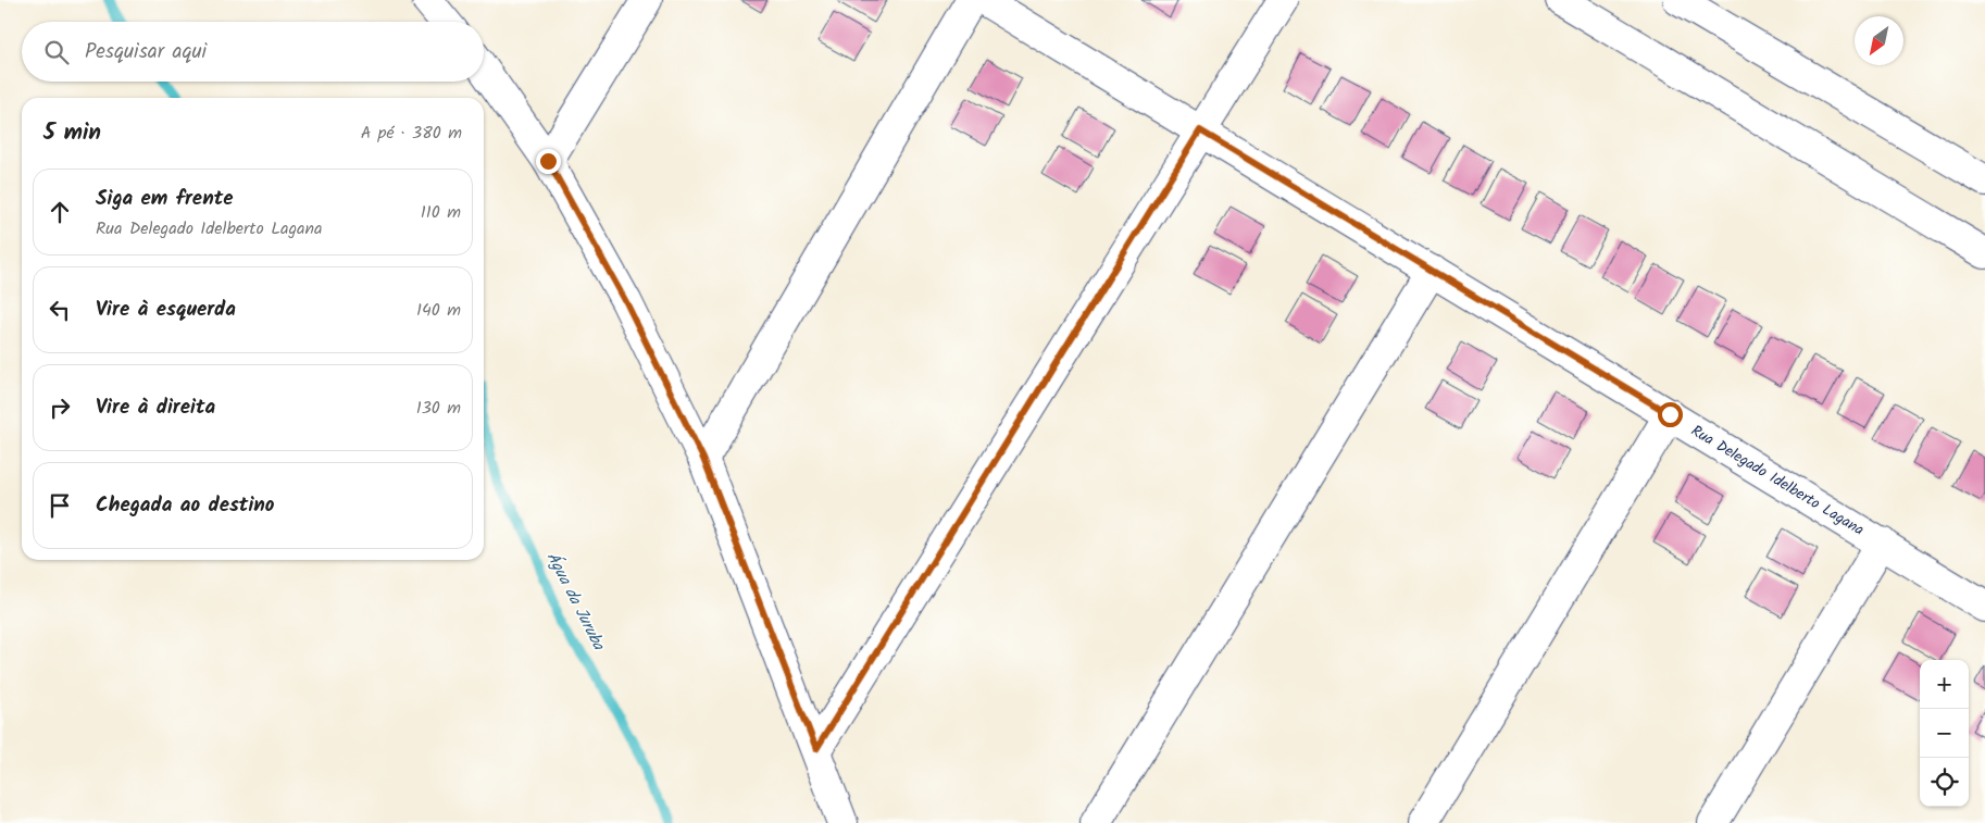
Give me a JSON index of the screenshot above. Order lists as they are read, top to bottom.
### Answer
{
  "streets": {
    "street": ["Rua Delegado Idelberto Lagana"]
  },
  "water": ["Água da Juruba"],
  "north": "bottom left",
  "page": {
    "search": "Pesquisar aqui",
    "heading": ["5 min", "A pé · 380 m"],
    "list": [
      ["Siga em frente", "Rua Delegado Idelberto Lagana", "110 m"],
      ["Vire à esquerda", "140 m"],
      ["Vire à direita", "130 m"],
      "Chegada ao destino"
    ],
    "map_buttons": ["+", "−"]
  }
}
